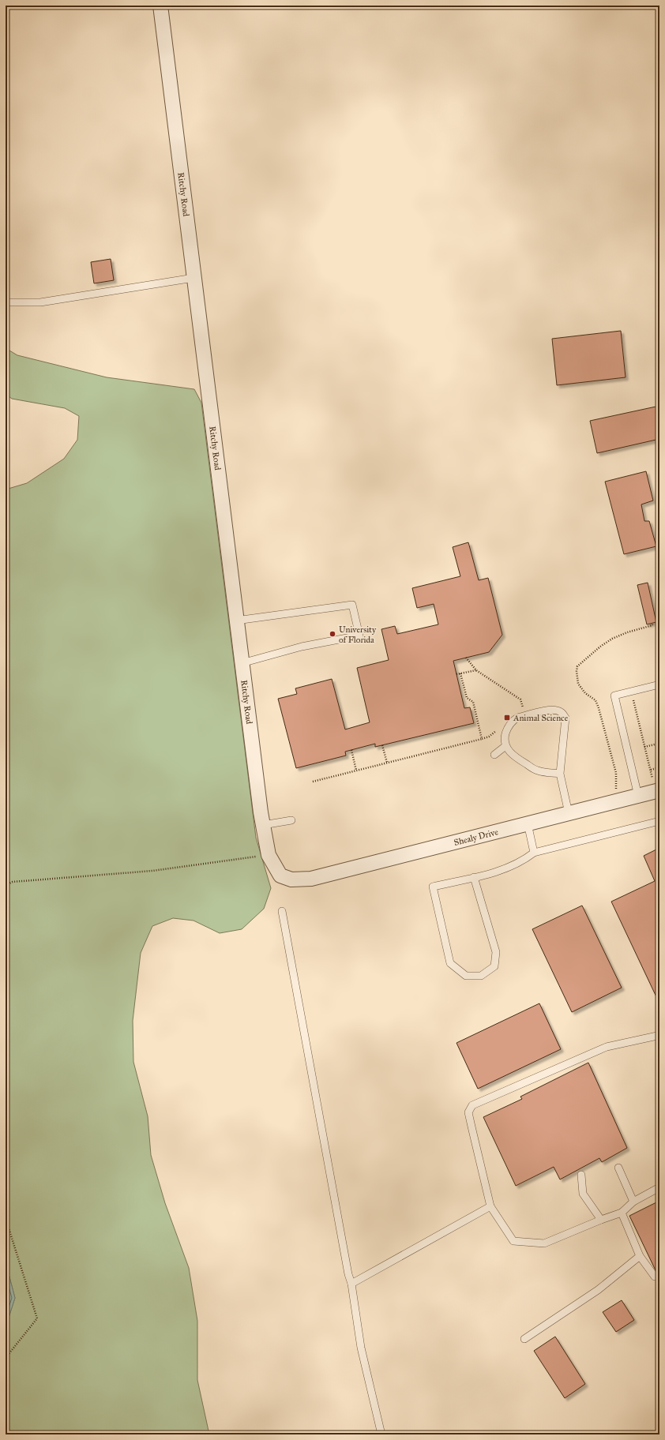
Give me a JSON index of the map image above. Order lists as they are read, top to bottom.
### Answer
{
  "streets": {
    "street": ["Ritchy Road", "Shealy Drive"]
  },
  "crossings": [
    ["Ritchy Road", "Shealy Drive"]
  ],
  "places": {
    "other": ["University of Florida"],
    "transit": ["Animal Science"]
  }
}
